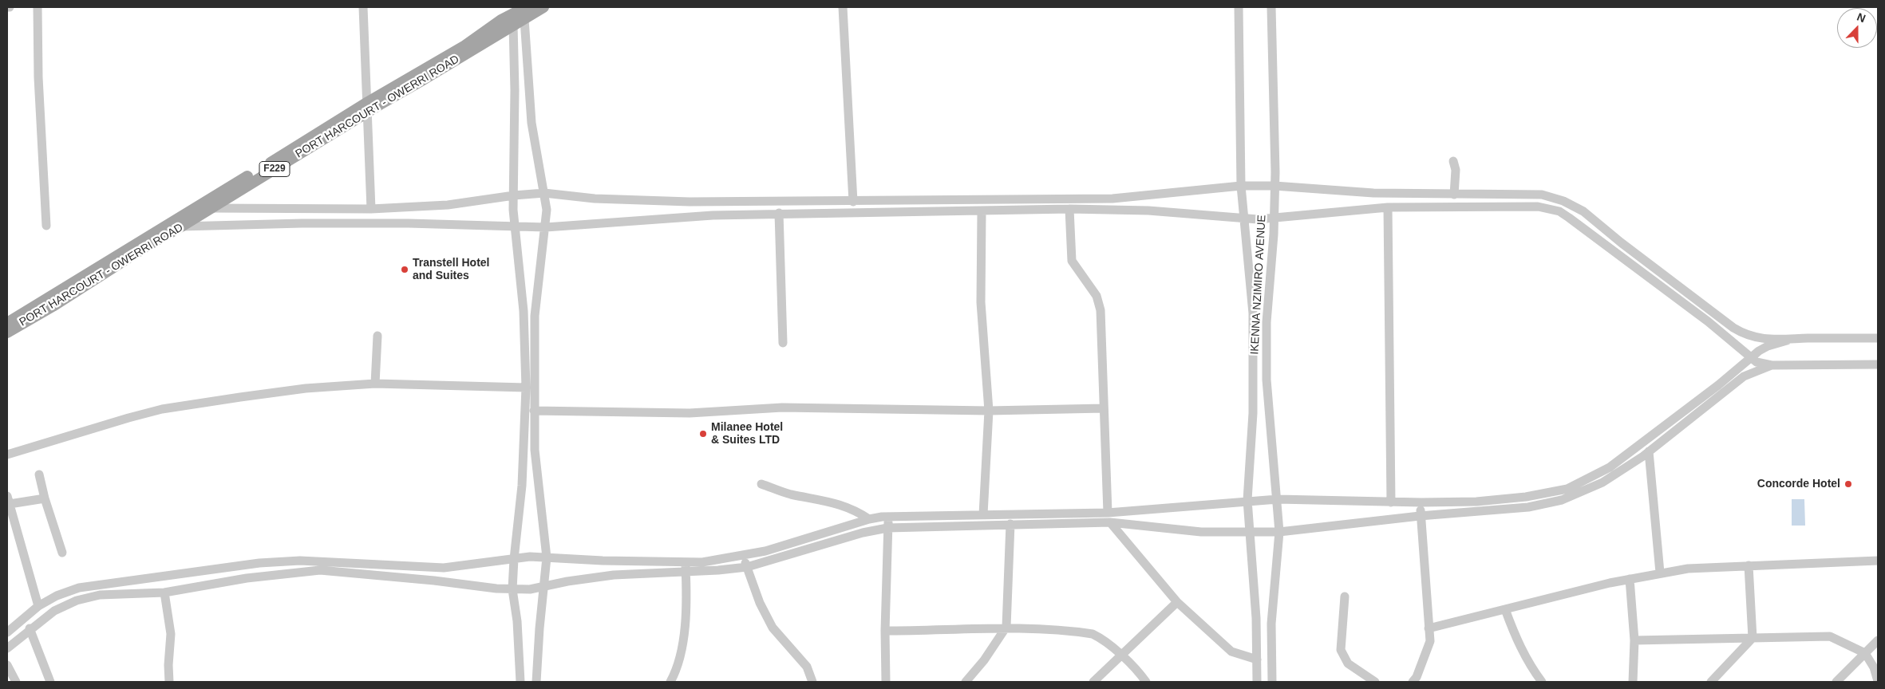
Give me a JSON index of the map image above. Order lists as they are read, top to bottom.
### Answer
{
  "streets": {
    "main road": ["PORT HARCOURT - OWERRI ROAD", "F229"],
    "street": ["IKENNA NZIMIRO AVENUE"]
  },
  "places": ["Transtell Hotel and Suites", "Milanee Hotel & Suites LTD", "Concorde Hotel"],
  "north": "top"
}
